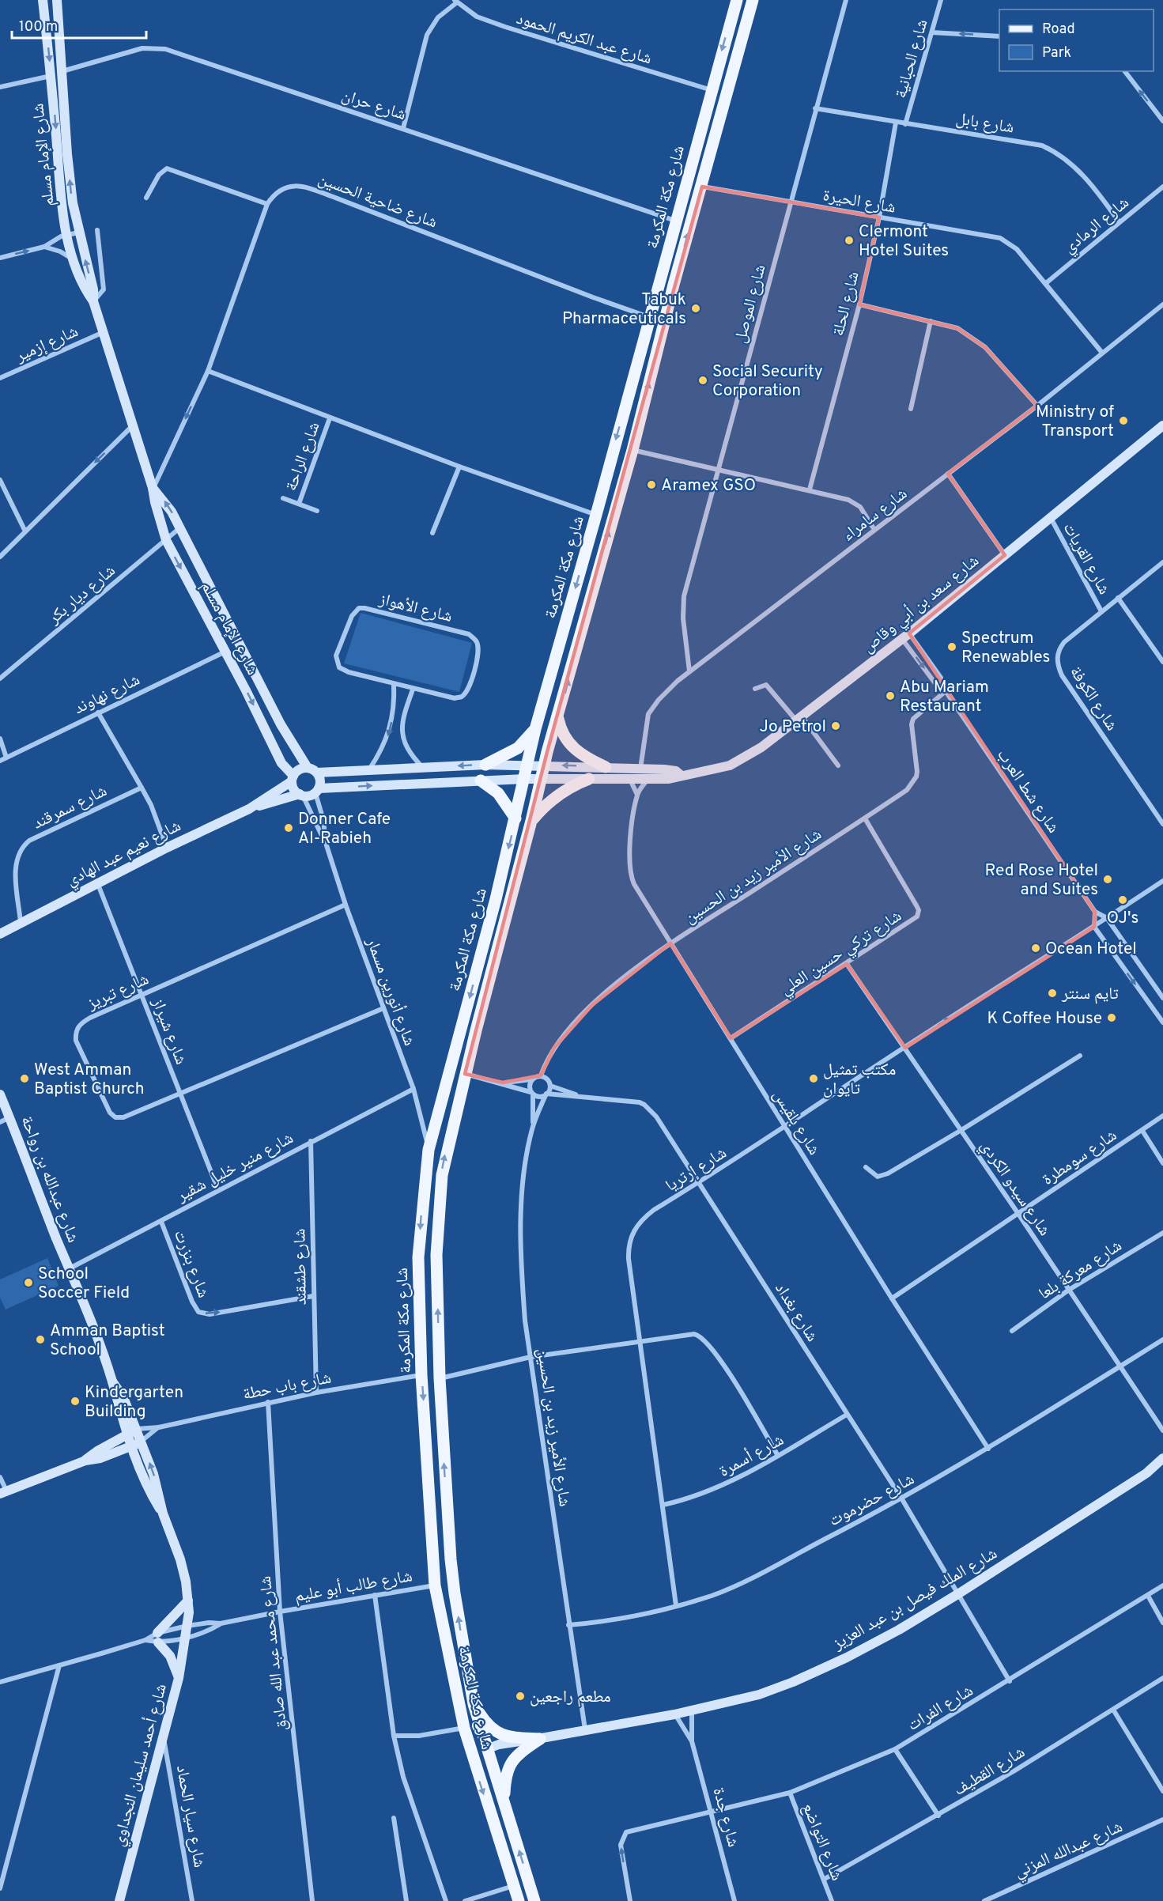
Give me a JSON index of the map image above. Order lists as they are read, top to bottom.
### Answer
{
  "streets": {
    "main road": ["شارع مكة المكرمة"],
    "street": [
      "شارع عبد الكريم الحمود",
      "شارع الحبانية",
      "شارع حران",
      "شارع بابل",
      "شارع الإمام مسلم",
      "شارع ضاحية الحسين",
      "شارع الحيرة",
      "شارع الرمادي",
      "شارع الموصل",
      "شارع الحلة",
      "شارع إزمير",
      "شارع الراحة",
      "شارع سامراء",
      "شارع القريات",
      "شارع ديار بكر",
      "شارع سعد بن أبي وقاص",
      "شارع الأهواز",
      "شارع نهاوند",
      "شارع الكوفة",
      "شارع شط العرب",
      "شارع سمرقند",
      "شارع نعيم عبد الهادي",
      "شارع الأمير زيد بن الحسين",
      "شارع تركي حسين العلي",
      "شارع تبريز",
      "شارع أنورين مسمار",
      "شارع شيراز",
      "شارع بلقيس",
      "شارع سومطرة",
      "شارع منير خليل شقير",
      "شارع إرتريا",
      "شارع عبدالله بن رواحة",
      "شارع سيدو الكردي",
      "شارع بنزرت",
      "شارع طشقند",
      "شارع معركة بلعا",
      "شارع بغداد",
      "شارع باب حطة",
      "شارع أسمرة",
      "شارع حضرموت",
      "شارع طالب أبو عليم",
      "شارع الملك فيصل بن عبد العزيز",
      "شارع محمد عبد الله صادق",
      "شارع الفرات",
      "شارع أحمد سليمان النجداوي",
      "شارع القطيف",
      "شارع سيار الحماد",
      "شارع جدة",
      "شارع التواضع",
      "شارع عبدالله المزني"
    ]
  },
  "crossings": [
    ["شارع عبد الكريم الحمود", "شارع مكة المكرمة"],
    ["شارع الحبانية", "شارع بابل"],
    ["شارع حران", "شارع الإمام مسلم"],
    ["شارع حران", "شارع مكة المكرمة"],
    ["شارع بابل", "شارع الرمادي"],
    ["شارع بابل", "شارع الموصل"],
    ["شارع بابل", "شارع الحلة"],
    ["شارع الإمام مسلم", "شارع ضاحية الحسين"],
    ["شارع الإمام مسلم", "شارع إزمير"],
    ["شارع الإمام مسلم", "شارع ديار بكر"],
    ["شارع الإمام مسلم", "شارع نهاوند"],
    ["شارع الإمام مسلم", "شارع نعيم عبد الهادي"],
    ["شارع الإمام مسلم", "شارع أنورين مسمار"],
    ["شارع مكة المكرمة", "شارع ضاحية الحسين"],
    ["شارع مكة المكرمة", "شارع الحيرة"],
    ["شارع مكة المكرمة", "شارع سعد بن أبي وقاص"],
    ["شارع مكة المكرمة", "شارع أنورين مسمار"],
    ["شارع مكة المكرمة", "شارع باب حطة"],
    ["شارع مكة المكرمة", "شارع طالب أبو عليم"],
    ["شارع مكة المكرمة", "شارع الملك فيصل بن عبد العزيز"],
    ["شارع الحيرة", "شارع الرمادي"],
    ["شارع الحيرة", "شارع الموصل"],
    ["شارع الحيرة", "شارع الحلة"],
    ["شارع الحيرة", "شارع سامراء"],
    ["شارع الموصل", "شارع سامراء"],
    ["شارع سامراء", "شارع سعد بن أبي وقاص"],
    ["شارع القريات", "شارع سعد بن أبي وقاص"],
    ["شارع القريات", "شارع الكوفة"],
    ["شارع سعد بن أبي وقاص", "شارع شط العرب"],
    ["شارع سعد بن أبي وقاص", "شارع بلقيس"],
    ["شارع شط العرب", "شارع الأمير زيد بن الحسين"],
    ["شارع شط العرب", "شارع إرتريا"],
    ["شارع سمرقند", "شارع نعيم عبد الهادي"],
    ["شارع نعيم عبد الهادي", "شارع أنورين مسمار"],
    ["شارع نعيم عبد الهادي", "شارع شيراز"],
    ["شارع الأمير زيد بن الحسين", "شارع تركي حسين العلي"],
    ["شارع الأمير زيد بن الحسين", "شارع بلقيس"],
    ["شارع الأمير زيد بن الحسين", "شارع بغداد"],
    ["شارع الأمير زيد بن الحسين", "شارع حضرموت"],
    ["شارع الأمير زيد بن الحسين", "شارع الملك فيصل بن عبد العزيز"],
    ["شارع تركي حسين العلي", "شارع بلقيس"],
    ["شارع تركي حسين العلي", "شارع سيدو الكردي"],
    ["شارع تبريز", "شارع أنورين مسمار"],
    ["شارع تبريز", "شارع شيراز"],
    ["شارع أنورين مسمار", "شارع منير خليل شقير"],
    ["شارع شيراز", "شارع منير خليل شقير"],
    ["شارع بلقيس", "شارع سومطرة"],
    ["شارع بلقيس", "شارع إرتريا"],
    ["شارع بلقيس", "شارع حضرموت"],
    ["شارع سومطرة", "شارع سيدو الكردي"],
    ["شارع منير خليل شقير", "شارع عبدالله بن رواحة"],
    ["شارع منير خليل شقير", "شارع بنزرت"],
    ["شارع منير خليل شقير", "شارع طشقند"],
    ["شارع إرتريا", "شارع سيدو الكردي"],
    ["شارع إرتريا", "شارع بغداد"],
    ["شارع إرتريا", "شارع أسمرة"],
    ["شارع إرتريا", "شارع حضرموت"],
    ["شارع عبدالله بن رواحة", "شارع باب حطة"],
    ["شارع عبدالله بن رواحة", "شارع طالب أبو عليم"],
    ["شارع عبدالله بن رواحة", "شارع أحمد سليمان النجداوي"],
    ["شارع سيدو الكردي", "شارع معركة بلعا"],
    ["شارع سيدو الكردي", "شارع حضرموت"],
    ["شارع بنزرت", "شارع طشقند"],
    ["شارع طشقند", "شارع باب حطة"],
    ["شارع بغداد", "شارع أسمرة"],
    ["شارع بغداد", "شارع حضرموت"],
    ["شارع بغداد", "شارع الملك فيصل بن عبد العزيز"],
    ["شارع بغداد", "شارع الفرات"],
    ["شارع باب حطة", "شارع محمد عبد الله صادق"],
    ["شارع طالب أبو عليم", "شارع محمد عبد الله صادق"],
    ["شارع طالب أبو عليم", "شارع أحمد سليمان النجداوي"],
    ["شارع الملك فيصل بن عبد العزيز", "شارع جدة"],
    ["شارع الفرات", "شارع جدة"],
    ["شارع الفرات", "شارع التواضع"],
    ["شارع أحمد سليمان النجداوي", "شارع سيار الحماد"],
    ["شارع القطيف", "شارع التواضع"]
  ],
  "places": [
    "Clermont Hotel Suites",
    "Tabuk Pharmaceuticals",
    "Social Security Corporation",
    "Ministry of Transport",
    "Aramex GSO",
    "Spectrum Renewables",
    "Abu Mariam Restaurant",
    "Jo Petrol",
    "Donner Cafe Al-Rabieh",
    "Red Rose Hotel and Suites",
    "OJ's",
    "Ocean Hotel",
    "تايم سنتر",
    "K Coffee House",
    "West Amman Baptist Church",
    "مكتب تمثيل تايوان",
    "School Soccer Field",
    "Amman Baptist School",
    "Kindergarten Building",
    "مطعم راجعين"
  ],
  "legend": ["Road", "Park"],
  "scale_bar": "100 m"
}
